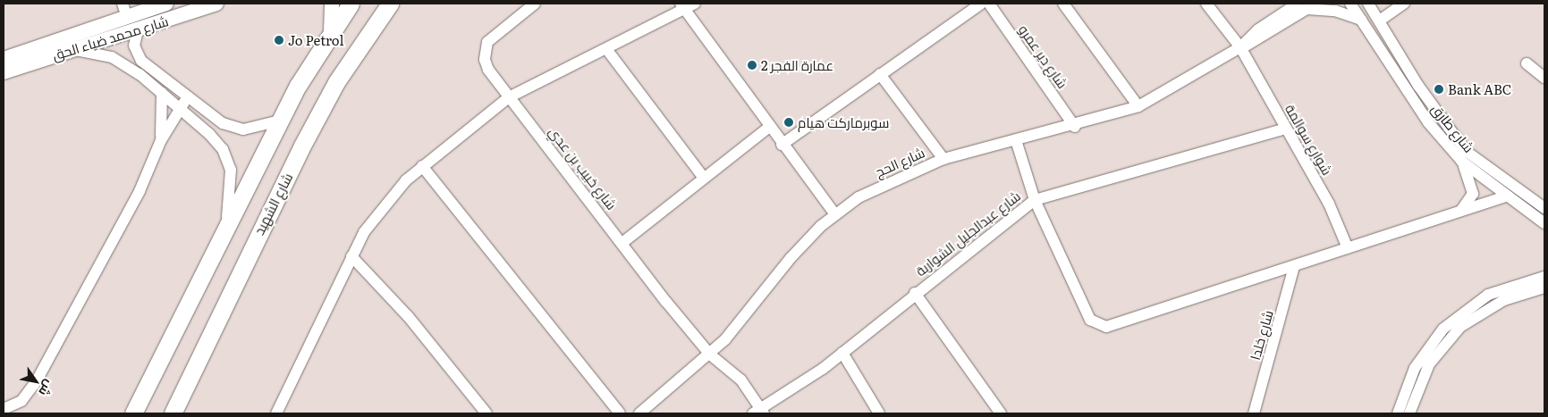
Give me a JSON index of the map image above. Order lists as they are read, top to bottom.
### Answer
{
  "streets": {
    "highway": ["شارع الشهيد"],
    "main road": ["شارع محمد ضياء الحق"],
    "street": [
      "شارع دير عمرو",
      "شارع طارق",
      "شوارع سوالمة",
      "شارع الحج",
      "شارع خبيب بن عدي",
      "شارع عبدالجليل الشواربة",
      "شارع خلدا"
    ]
  },
  "crossings": [
    ["شارع دير عمرو", "شارع الحج"],
    ["شوارع سوالمة", "شارع الحج"],
    ["شوارع سوالمة", "شارع عبدالجليل الشواربة"],
    ["شارع الحج", "شارع خبيب بن عدي"],
    ["شارع خبيب بن عدي", "شارع عبدالجليل الشواربة"]
  ],
  "places": [
    "Jo Petrol",
    "عمارة الفجر 2",
    "Bank ABC",
    "سوبرماركت هيام"
  ],
  "north": "bottom right"
}
